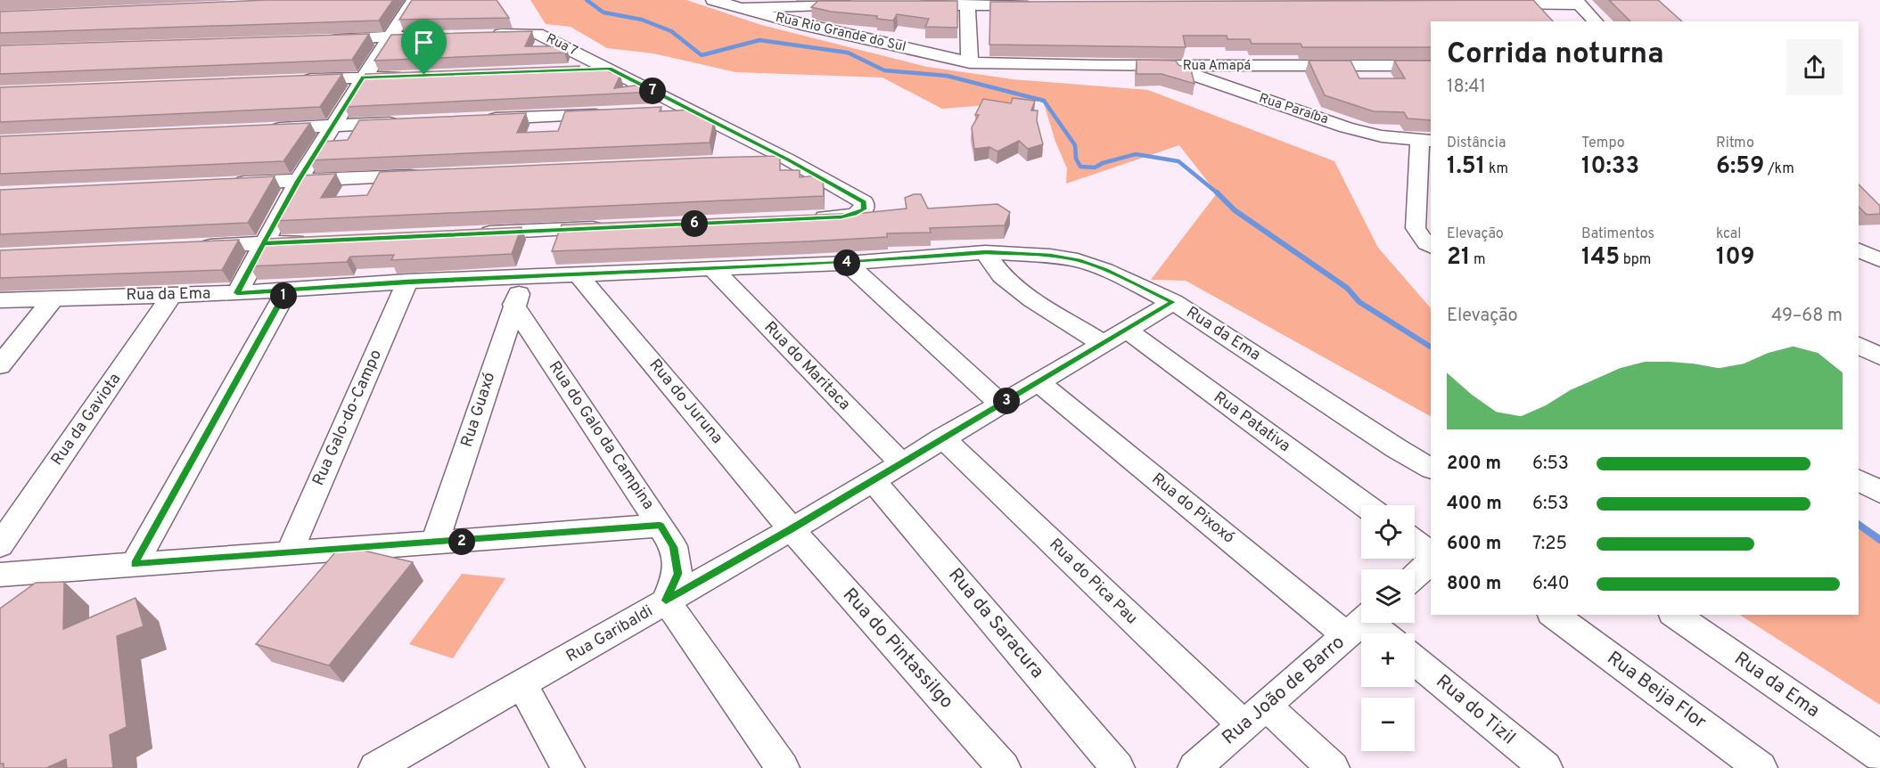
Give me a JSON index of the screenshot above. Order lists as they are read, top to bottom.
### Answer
{
  "streets": {
    "street": [
      "Rua Rio Grande do Sul",
      "Rua 7",
      "Rua Amapá",
      "Rua Paraíba",
      "Rua da Ema",
      "Rua do Maritaca",
      "Rua do Juruna",
      "Rua Guaxó",
      "Rua Galo-do-Campo",
      "Rua da Gaviota",
      "Rua Patativa",
      "Rua do Galo da Campina",
      "Rua do Pixoxó",
      "Rua do Pica Pau",
      "Rua da Saracura",
      "Rua Garibaldi",
      "Rua do Pintassilgo",
      "Rua João de Barro",
      "Rua Beija Flor",
      "Rua do Tizil"
    ]
  },
  "crossings": [
    ["Rua Rio Grande do Sul", "Rua Amapá"],
    ["Rua Amapá", "Rua Paraíba"],
    ["Rua da Ema", "Rua do Maritaca"],
    ["Rua da Ema", "Rua do Juruna"],
    ["Rua da Ema", "Rua Guaxó"],
    ["Rua da Ema", "Rua Galo-do-Campo"],
    ["Rua da Ema", "Rua da Gaviota"],
    ["Rua da Ema", "Rua Garibaldi"],
    ["Rua do Maritaca", "Rua Garibaldi"],
    ["Rua do Juruna", "Rua Garibaldi"],
    ["Rua do Juruna", "Rua do Pintassilgo"],
    ["Rua Guaxó", "Rua do Galo da Campina"],
    ["Rua Patativa", "Rua Garibaldi"],
    ["Rua do Galo da Campina", "Rua Garibaldi"],
    ["Rua do Pixoxó", "Rua Garibaldi"],
    ["Rua do Pixoxó", "Rua João de Barro"],
    ["Rua do Pica Pau", "Rua Garibaldi"],
    ["Rua do Pica Pau", "Rua João de Barro"],
    ["Rua da Saracura", "Rua Garibaldi"],
    ["Rua Garibaldi", "Rua do Pintassilgo"]
  ],
  "page": {
    "heading": ["Corrida noturna", "18:41"],
    "pins": [
      "7",
      "6",
      "4",
      "1",
      "3",
      "2"
    ],
    "stats": [
      ["Distância", "1.51 km"],
      ["Tempo", "10:33"],
      ["Ritmo", "6:59 /km"],
      ["Elevação", "21 m"],
      ["Batimentos", "145 bpm"],
      ["kcal", "109"]
    ],
    "chart": ["Elevação", "49–68 m"],
    "list": [
      {
        "name": "200 m",
        "note": "6:53"
      },
      {
        "name": "400 m",
        "note": "6:53"
      },
      {
        "name": "600 m",
        "note": "7:25"
      },
      {
        "name": "800 m",
        "note": "6:40"
      }
    ],
    "map_buttons": ["+", "−"]
  }
}
